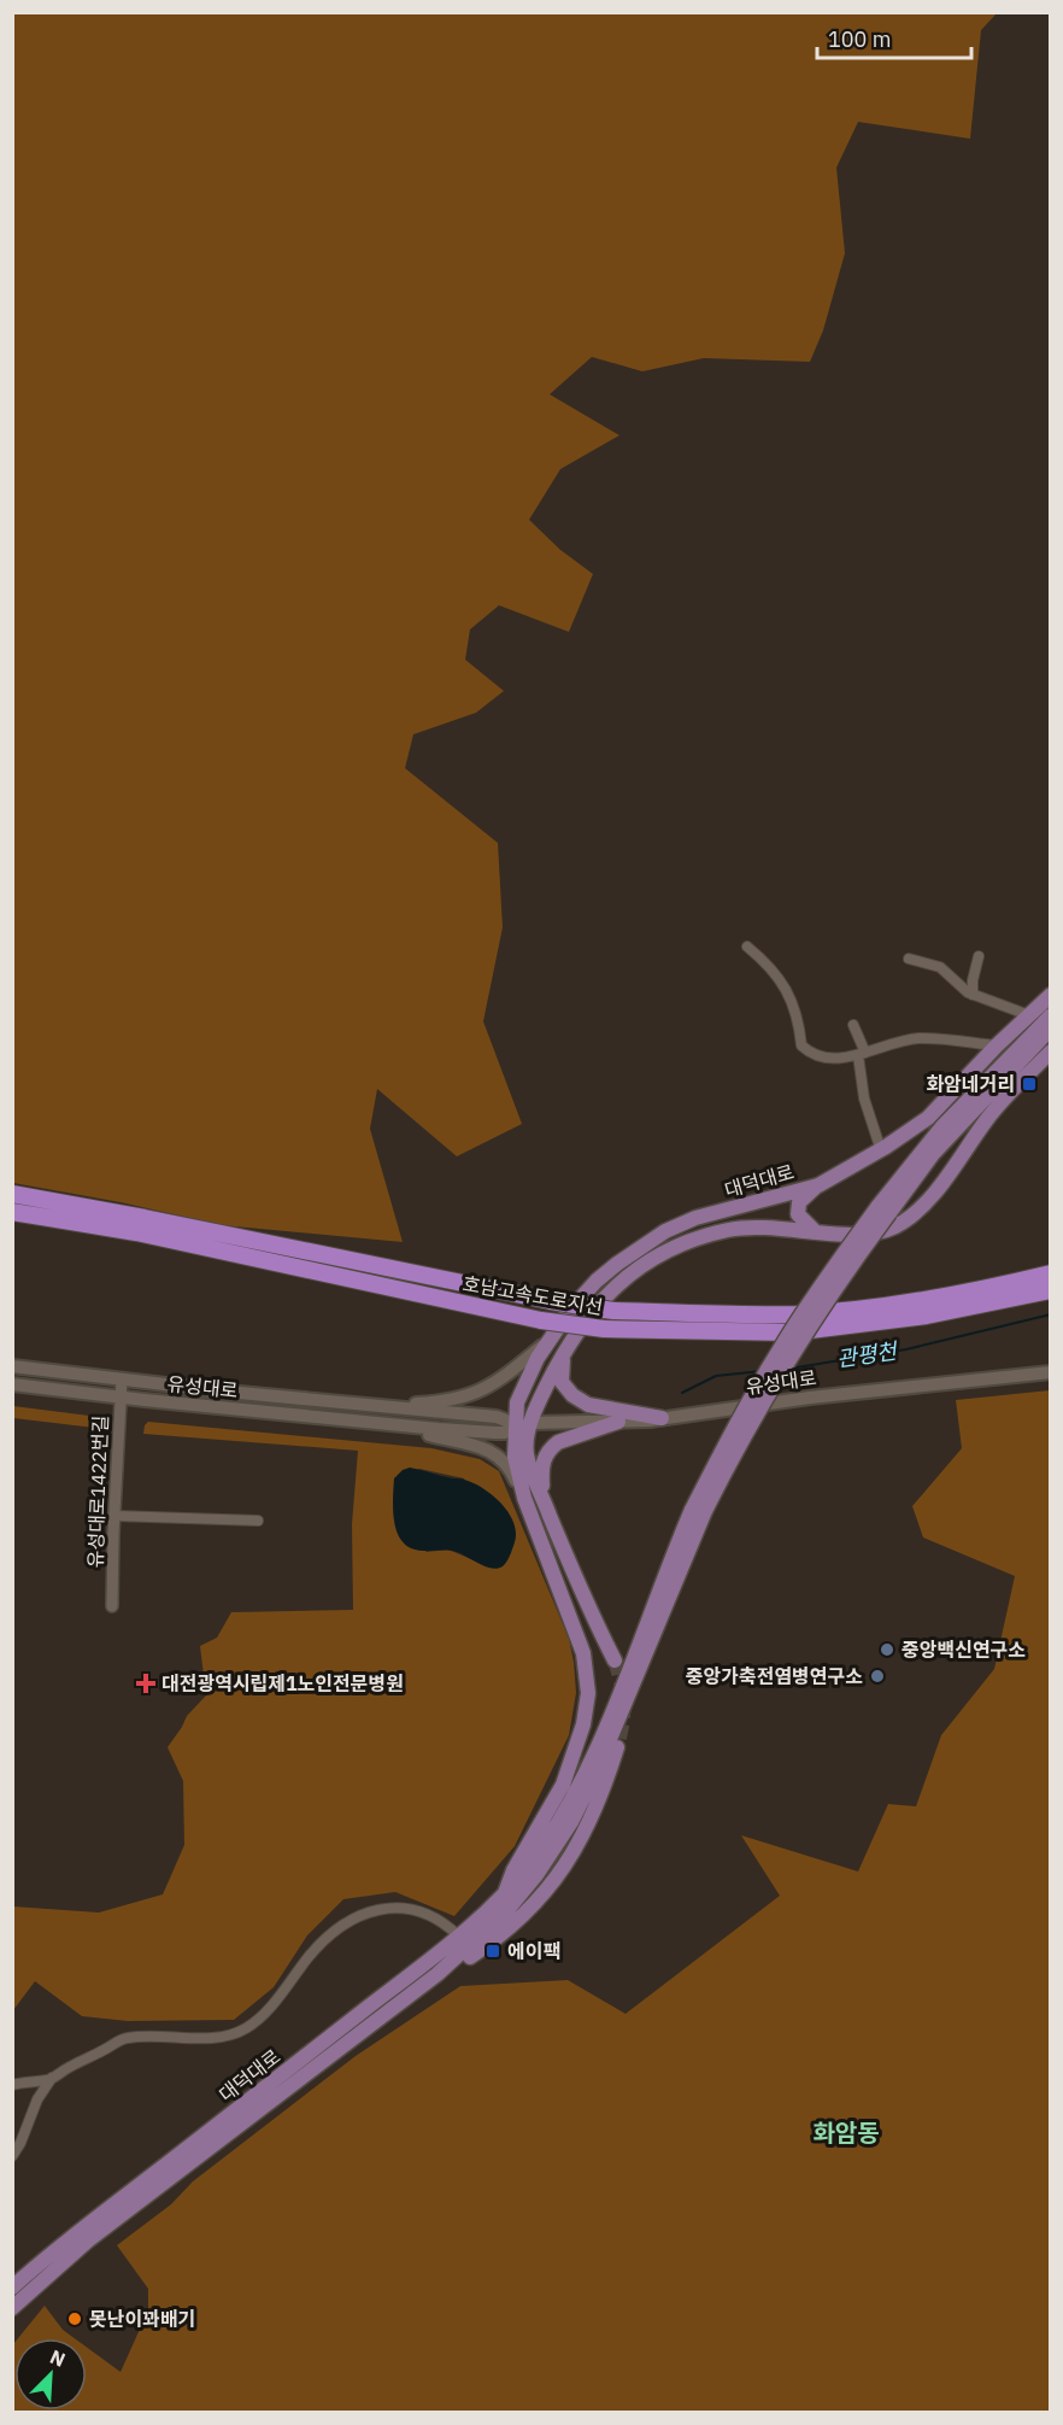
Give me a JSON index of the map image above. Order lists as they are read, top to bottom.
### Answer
{
  "streets": {
    "highway": ["호남고속도로지선"],
    "main road": ["대덕대로", "유성대로"],
    "street": ["유성대로1422번길"]
  },
  "crossings": [
    ["대덕대로", "유성대로"],
    ["유성대로", "유성대로1422번길"]
  ],
  "districts": ["화암동"],
  "water": ["관평천"],
  "places": {
    "transit": ["화암네거리", "에이팩"],
    "other": ["중앙백신연구소", "중앙가축전염병연구소", "못난이꽈배기"],
    "health": ["대전광역시립제1노인전문병원"]
  },
  "scale_bar": "100 m",
  "north": "top right"
}
